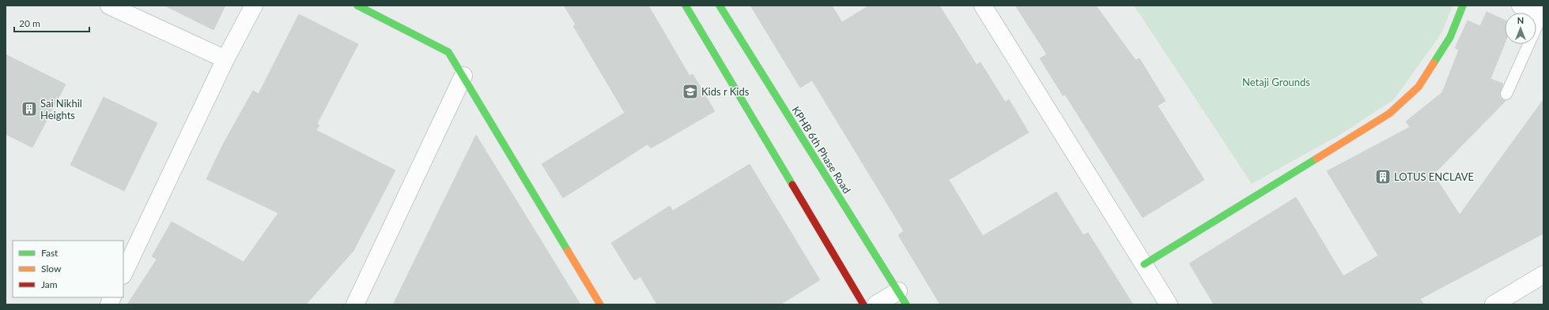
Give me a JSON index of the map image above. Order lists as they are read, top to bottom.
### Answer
{
  "streets": {
    "street": ["KPHB 6th Phase Road"]
  },
  "parks": ["Netaji Grounds"],
  "places": {
    "school or university": ["Kids r Kids"],
    "building": ["Sai Nikhil Heights", "LOTUS ENCLAVE"]
  },
  "legend": ["Fast", "Slow", "Jam"],
  "scale_bar": "20 m",
  "north": "top"
}
